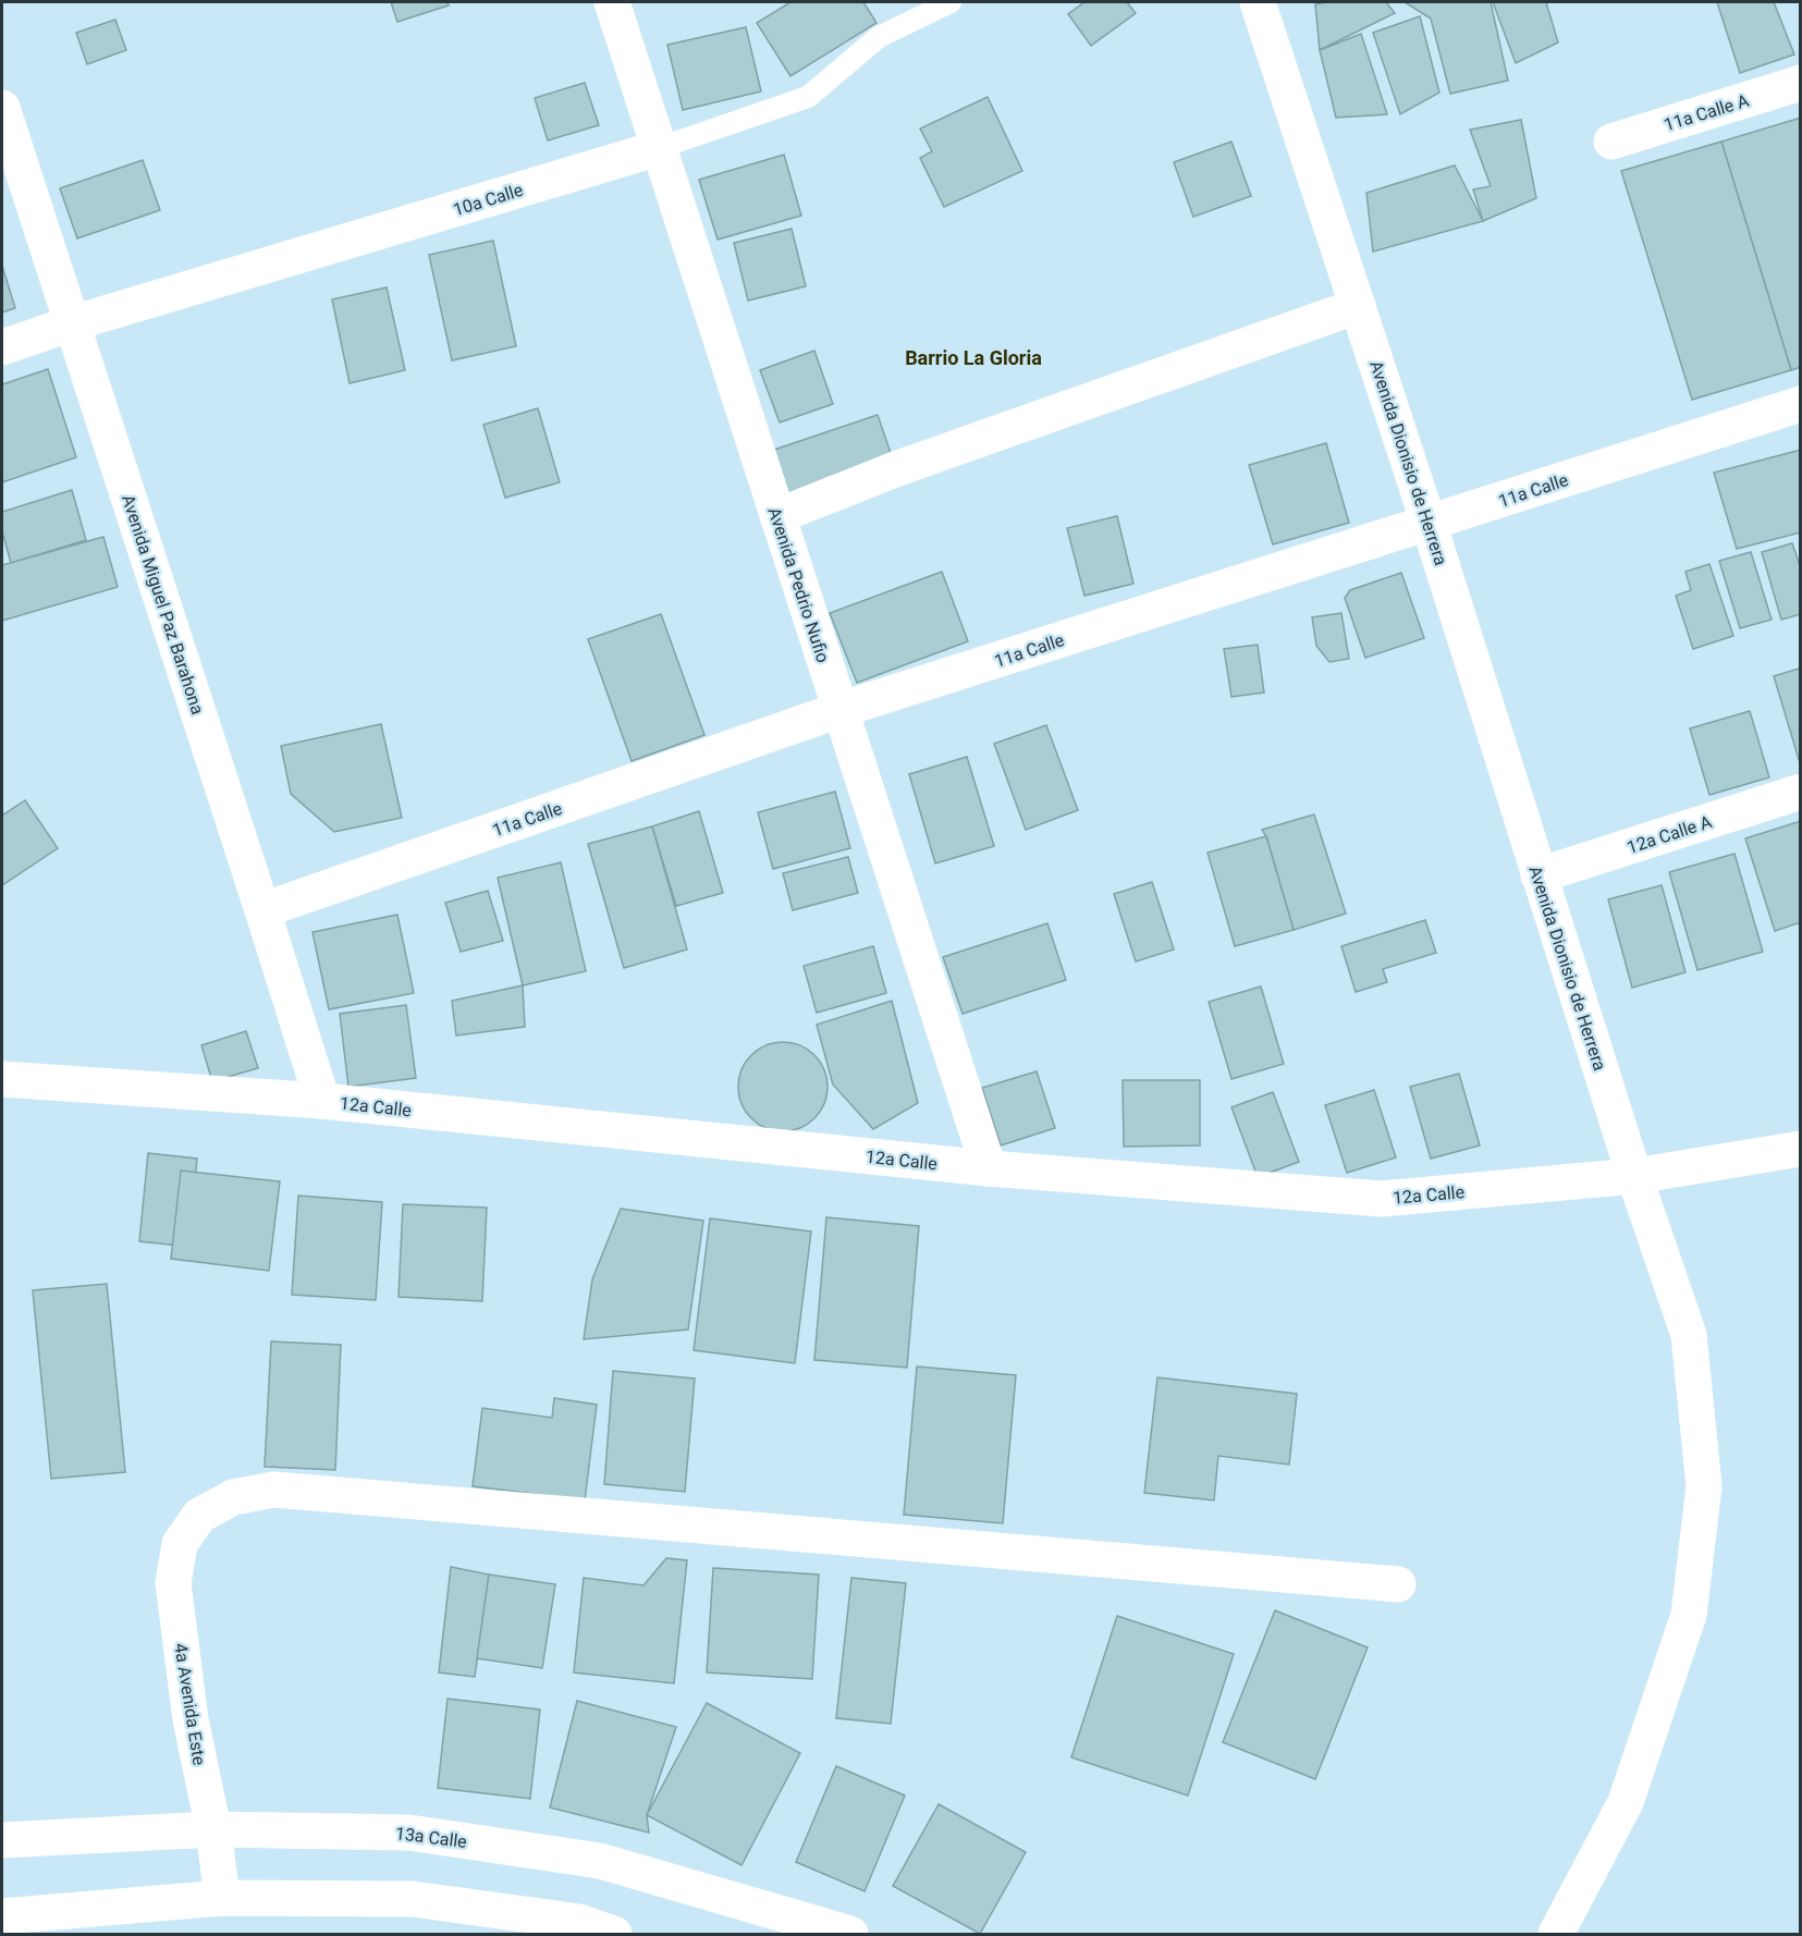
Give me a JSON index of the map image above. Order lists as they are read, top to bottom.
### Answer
{
  "streets": {
    "street": [
      "11a Calle A",
      "10a Calle",
      "Avenida Dionisio de Herrera",
      "11a Calle",
      "Avenida Pedrio Nufio",
      "Avenida Miguel Paz Barahona",
      "12a Calle A",
      "12a Calle",
      "4a Avenida Este",
      "13a Calle"
    ]
  },
  "crossings": [
    ["10a Calle", "Avenida Pedrio Nufio"],
    ["10a Calle", "Avenida Miguel Paz Barahona"],
    ["Avenida Dionisio de Herrera", "11a Calle"],
    ["Avenida Dionisio de Herrera", "12a Calle A"],
    ["Avenida Dionisio de Herrera", "12a Calle"],
    ["11a Calle", "Avenida Pedrio Nufio"],
    ["11a Calle", "Avenida Miguel Paz Barahona"],
    ["Avenida Pedrio Nufio", "12a Calle"],
    ["Avenida Miguel Paz Barahona", "12a Calle"],
    ["4a Avenida Este", "13a Calle"]
  ],
  "districts": ["Barrio La Gloria"]
}
